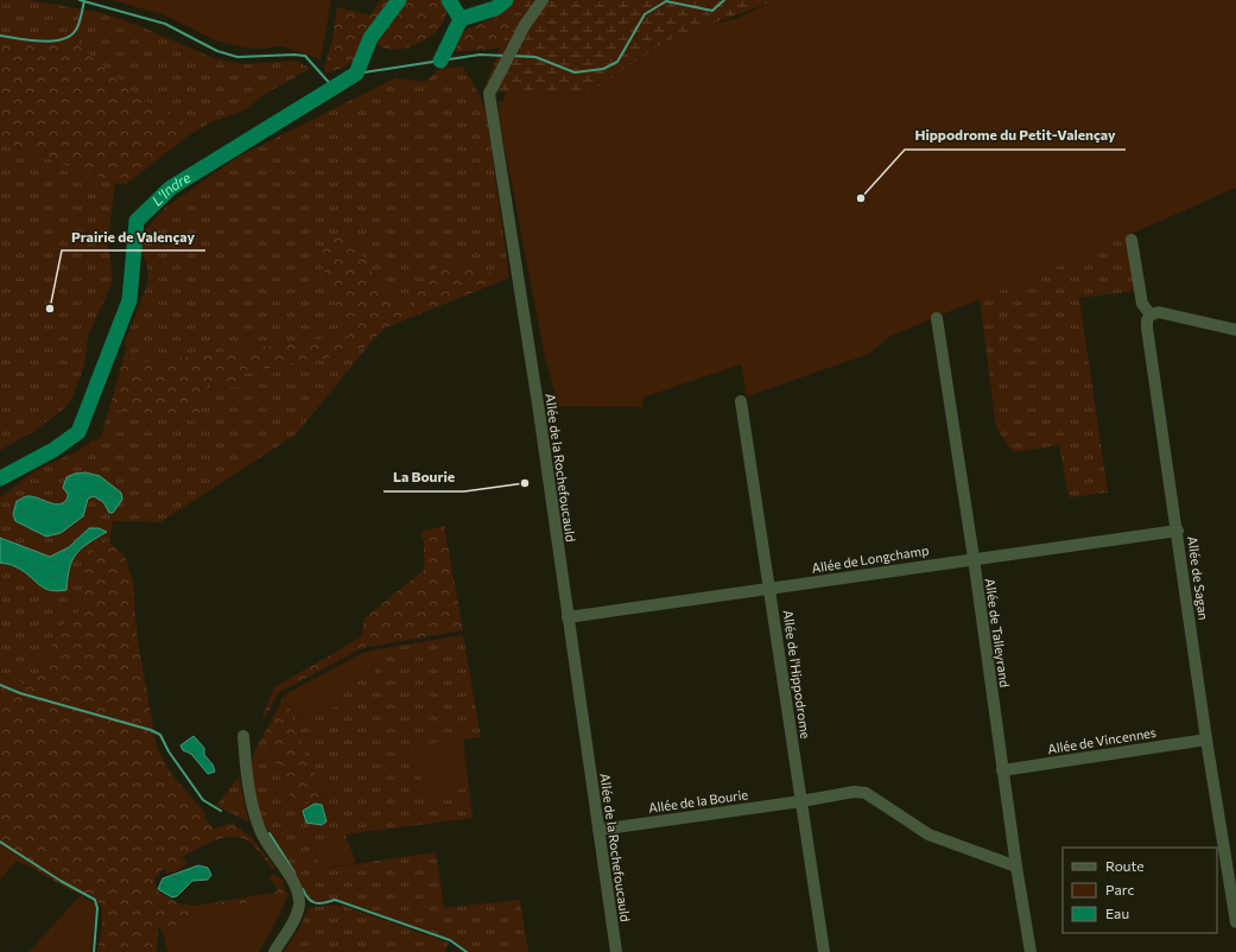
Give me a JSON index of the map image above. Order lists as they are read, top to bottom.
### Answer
{
  "streets": {
    "street": [
      "Allée de la Rochefoucauld",
      "Allée de Longchamp",
      "Allée de Sagan",
      "Allée de Talleyrand",
      "Allée de l'Hippodrome",
      "Allée de Vincennes",
      "Allée de la Bourie"
    ]
  },
  "crossings": [
    ["Allée de la Rochefoucauld", "Allée de Longchamp"],
    ["Allée de la Rochefoucauld", "Allée de la Bourie"],
    ["Allée de Longchamp", "Allée de Sagan"],
    ["Allée de Longchamp", "Allée de Talleyrand"],
    ["Allée de Longchamp", "Allée de l'Hippodrome"],
    ["Allée de Sagan", "Allée de Vincennes"],
    ["Allée de Talleyrand", "Allée de Vincennes"],
    ["Allée de Talleyrand", "Allée de la Bourie"],
    ["Allée de l'Hippodrome", "Allée de la Bourie"]
  ],
  "water": ["L'Indre"],
  "places": ["Hippodrome du Petit-Valençay", "Prairie de Valençay", "La Bourie"],
  "legend": ["Route", "Parc", "Eau"]
}
